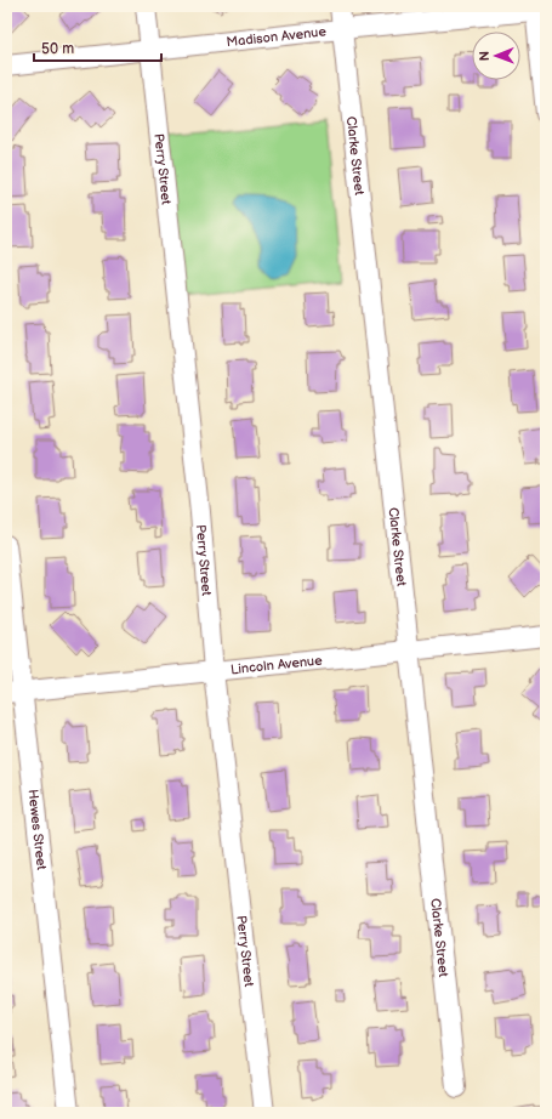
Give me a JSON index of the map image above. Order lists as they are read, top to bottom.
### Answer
{
  "streets": {
    "street": [
      "Madison Avenue",
      "Clarke Street",
      "Perry Street",
      "Lincoln Avenue",
      "Hewes Street"
    ]
  },
  "crossings": [
    ["Madison Avenue", "Clarke Street"],
    ["Madison Avenue", "Perry Street"],
    ["Clarke Street", "Lincoln Avenue"],
    ["Perry Street", "Lincoln Avenue"],
    ["Lincoln Avenue", "Hewes Street"]
  ],
  "scale_bar": "50 m",
  "north": "left"
}
